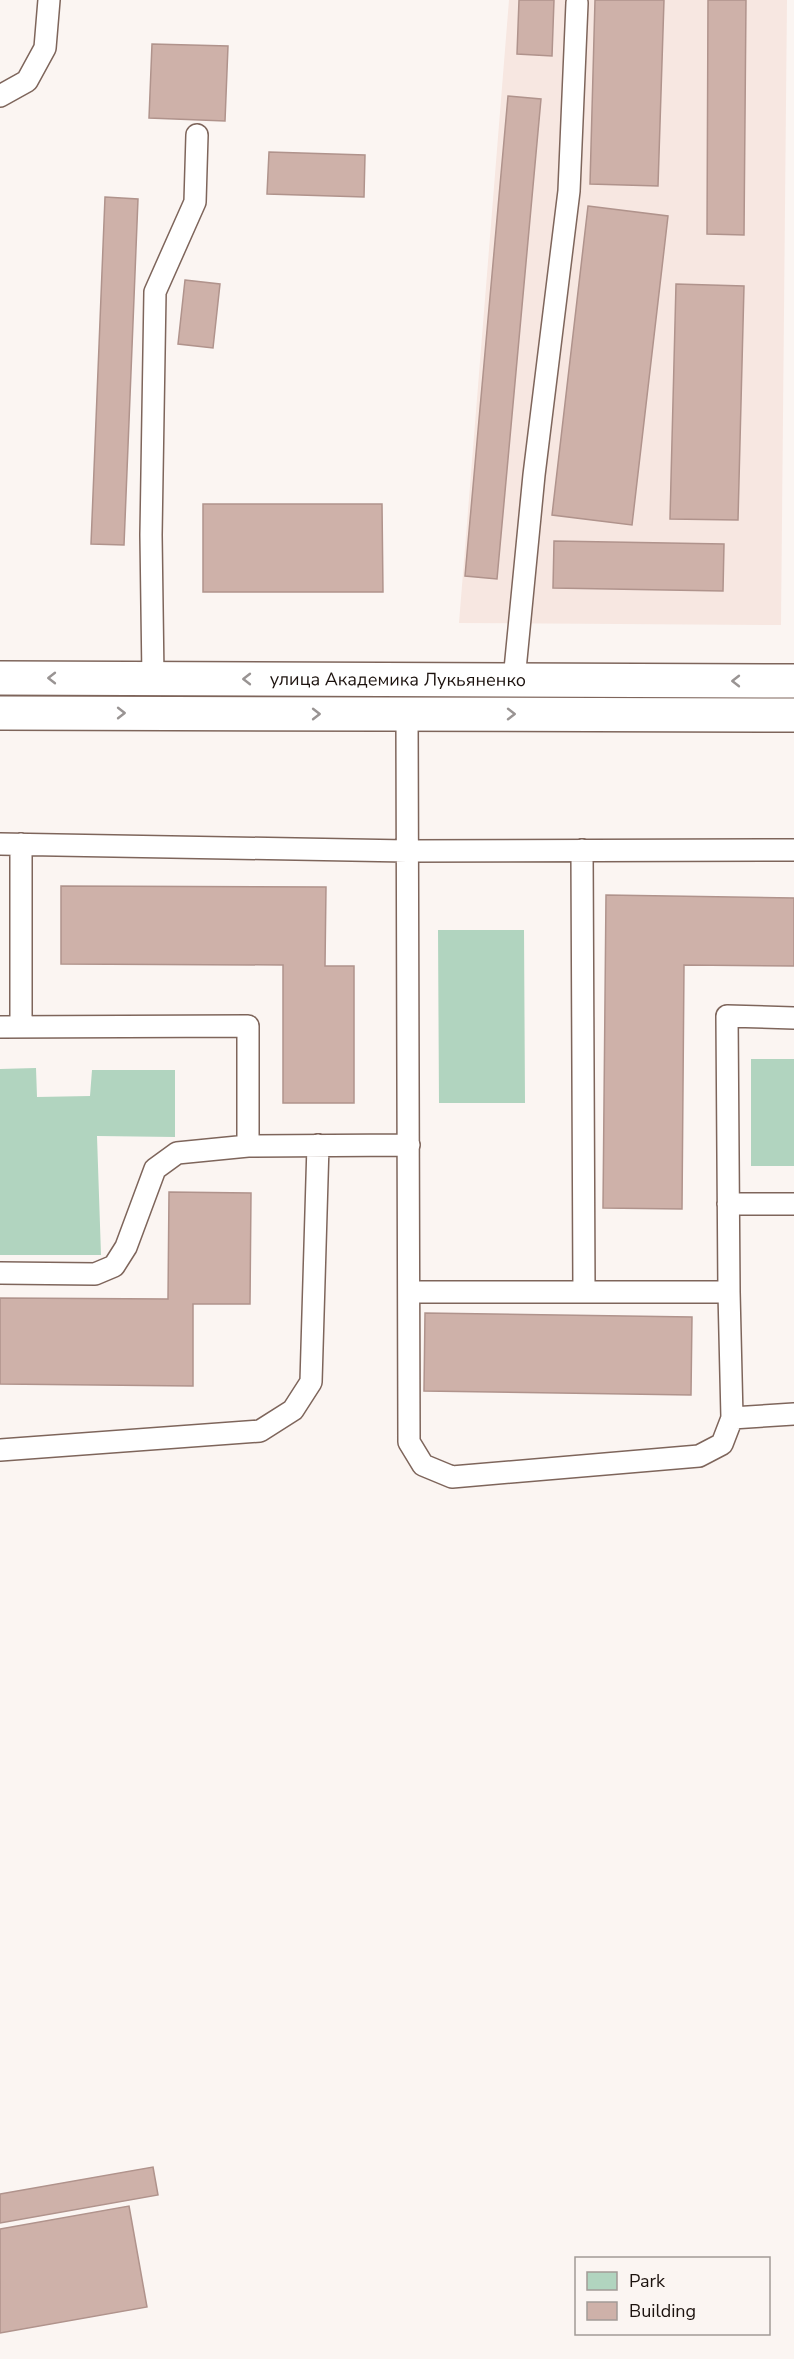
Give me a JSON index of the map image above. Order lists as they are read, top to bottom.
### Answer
{
  "streets": {
    "highway": ["улица Академика Лукьяненко"]
  },
  "legend": ["Park", "Building"]
}
